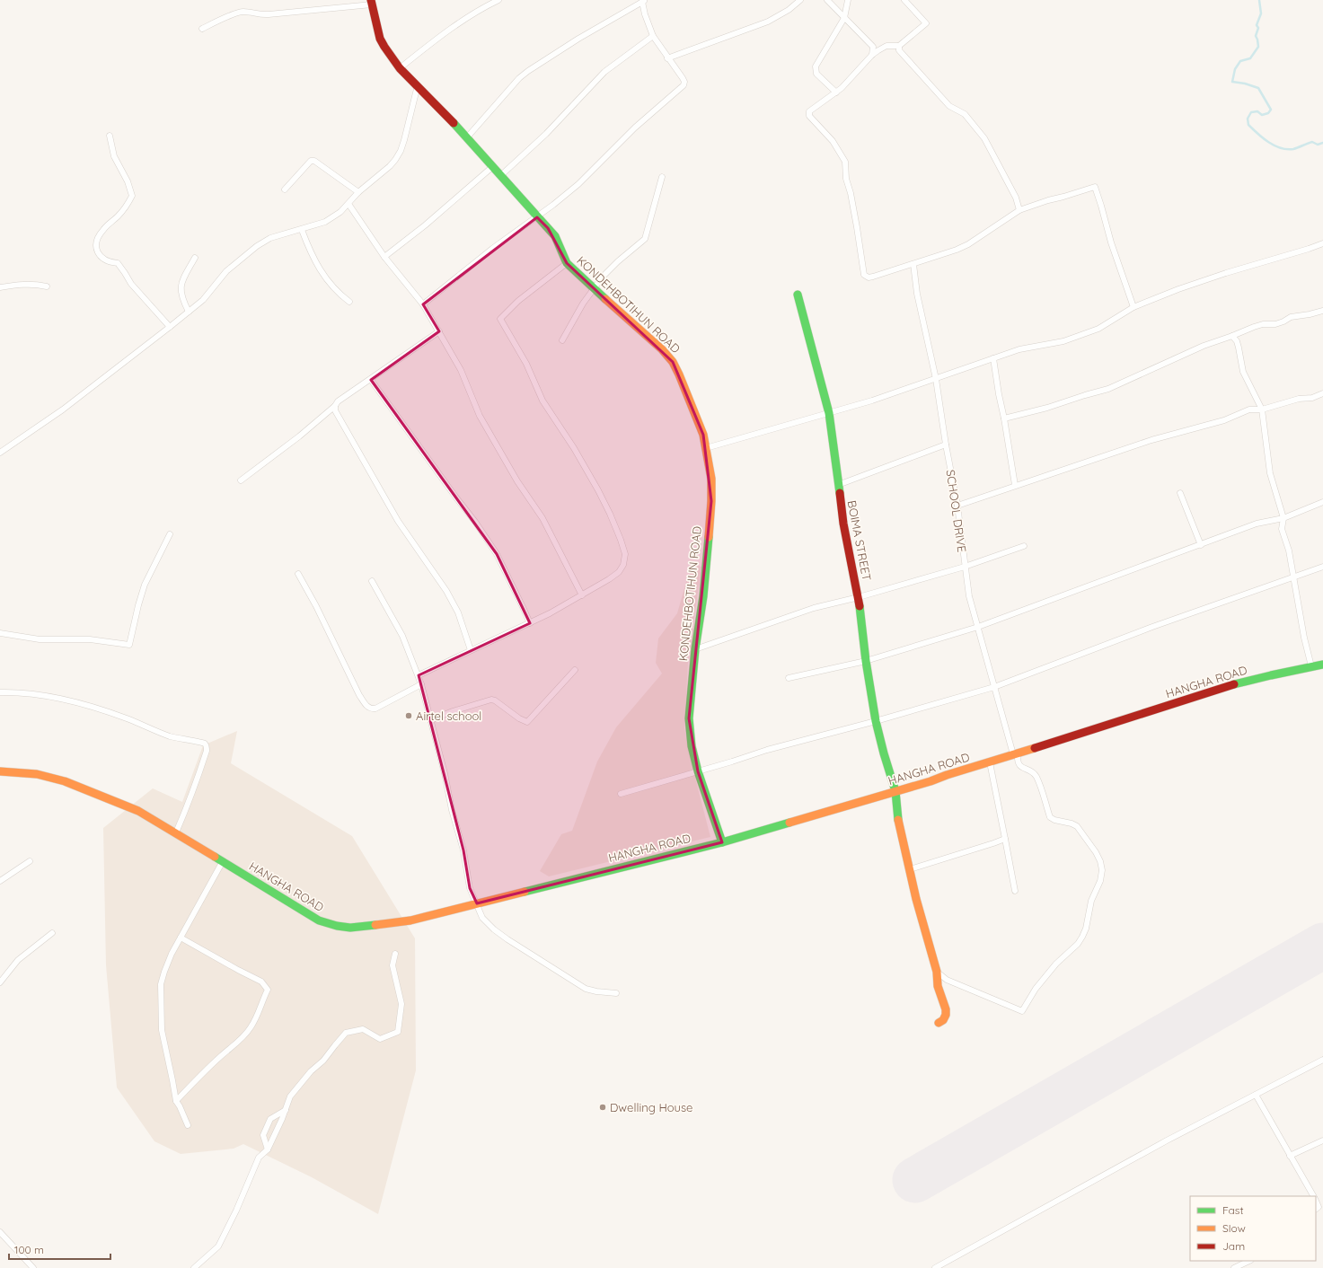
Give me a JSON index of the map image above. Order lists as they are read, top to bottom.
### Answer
{
  "streets": {
    "main road": ["KONDEHBOTIHUN ROAD", "BOIMA STREET", "HANGHA ROAD"],
    "street": ["SCHOOL DRIVE"]
  },
  "crossings": [
    ["KONDEHBOTIHUN ROAD", "HANGHA ROAD"],
    ["SCHOOL DRIVE", "BOIMA STREET"],
    ["SCHOOL DRIVE", "HANGHA ROAD"],
    ["BOIMA STREET", "HANGHA ROAD"]
  ],
  "places": ["Airtel school", "Dwelling House"],
  "legend": ["Fast", "Slow", "Jam"],
  "scale_bar": "100 m"
}
